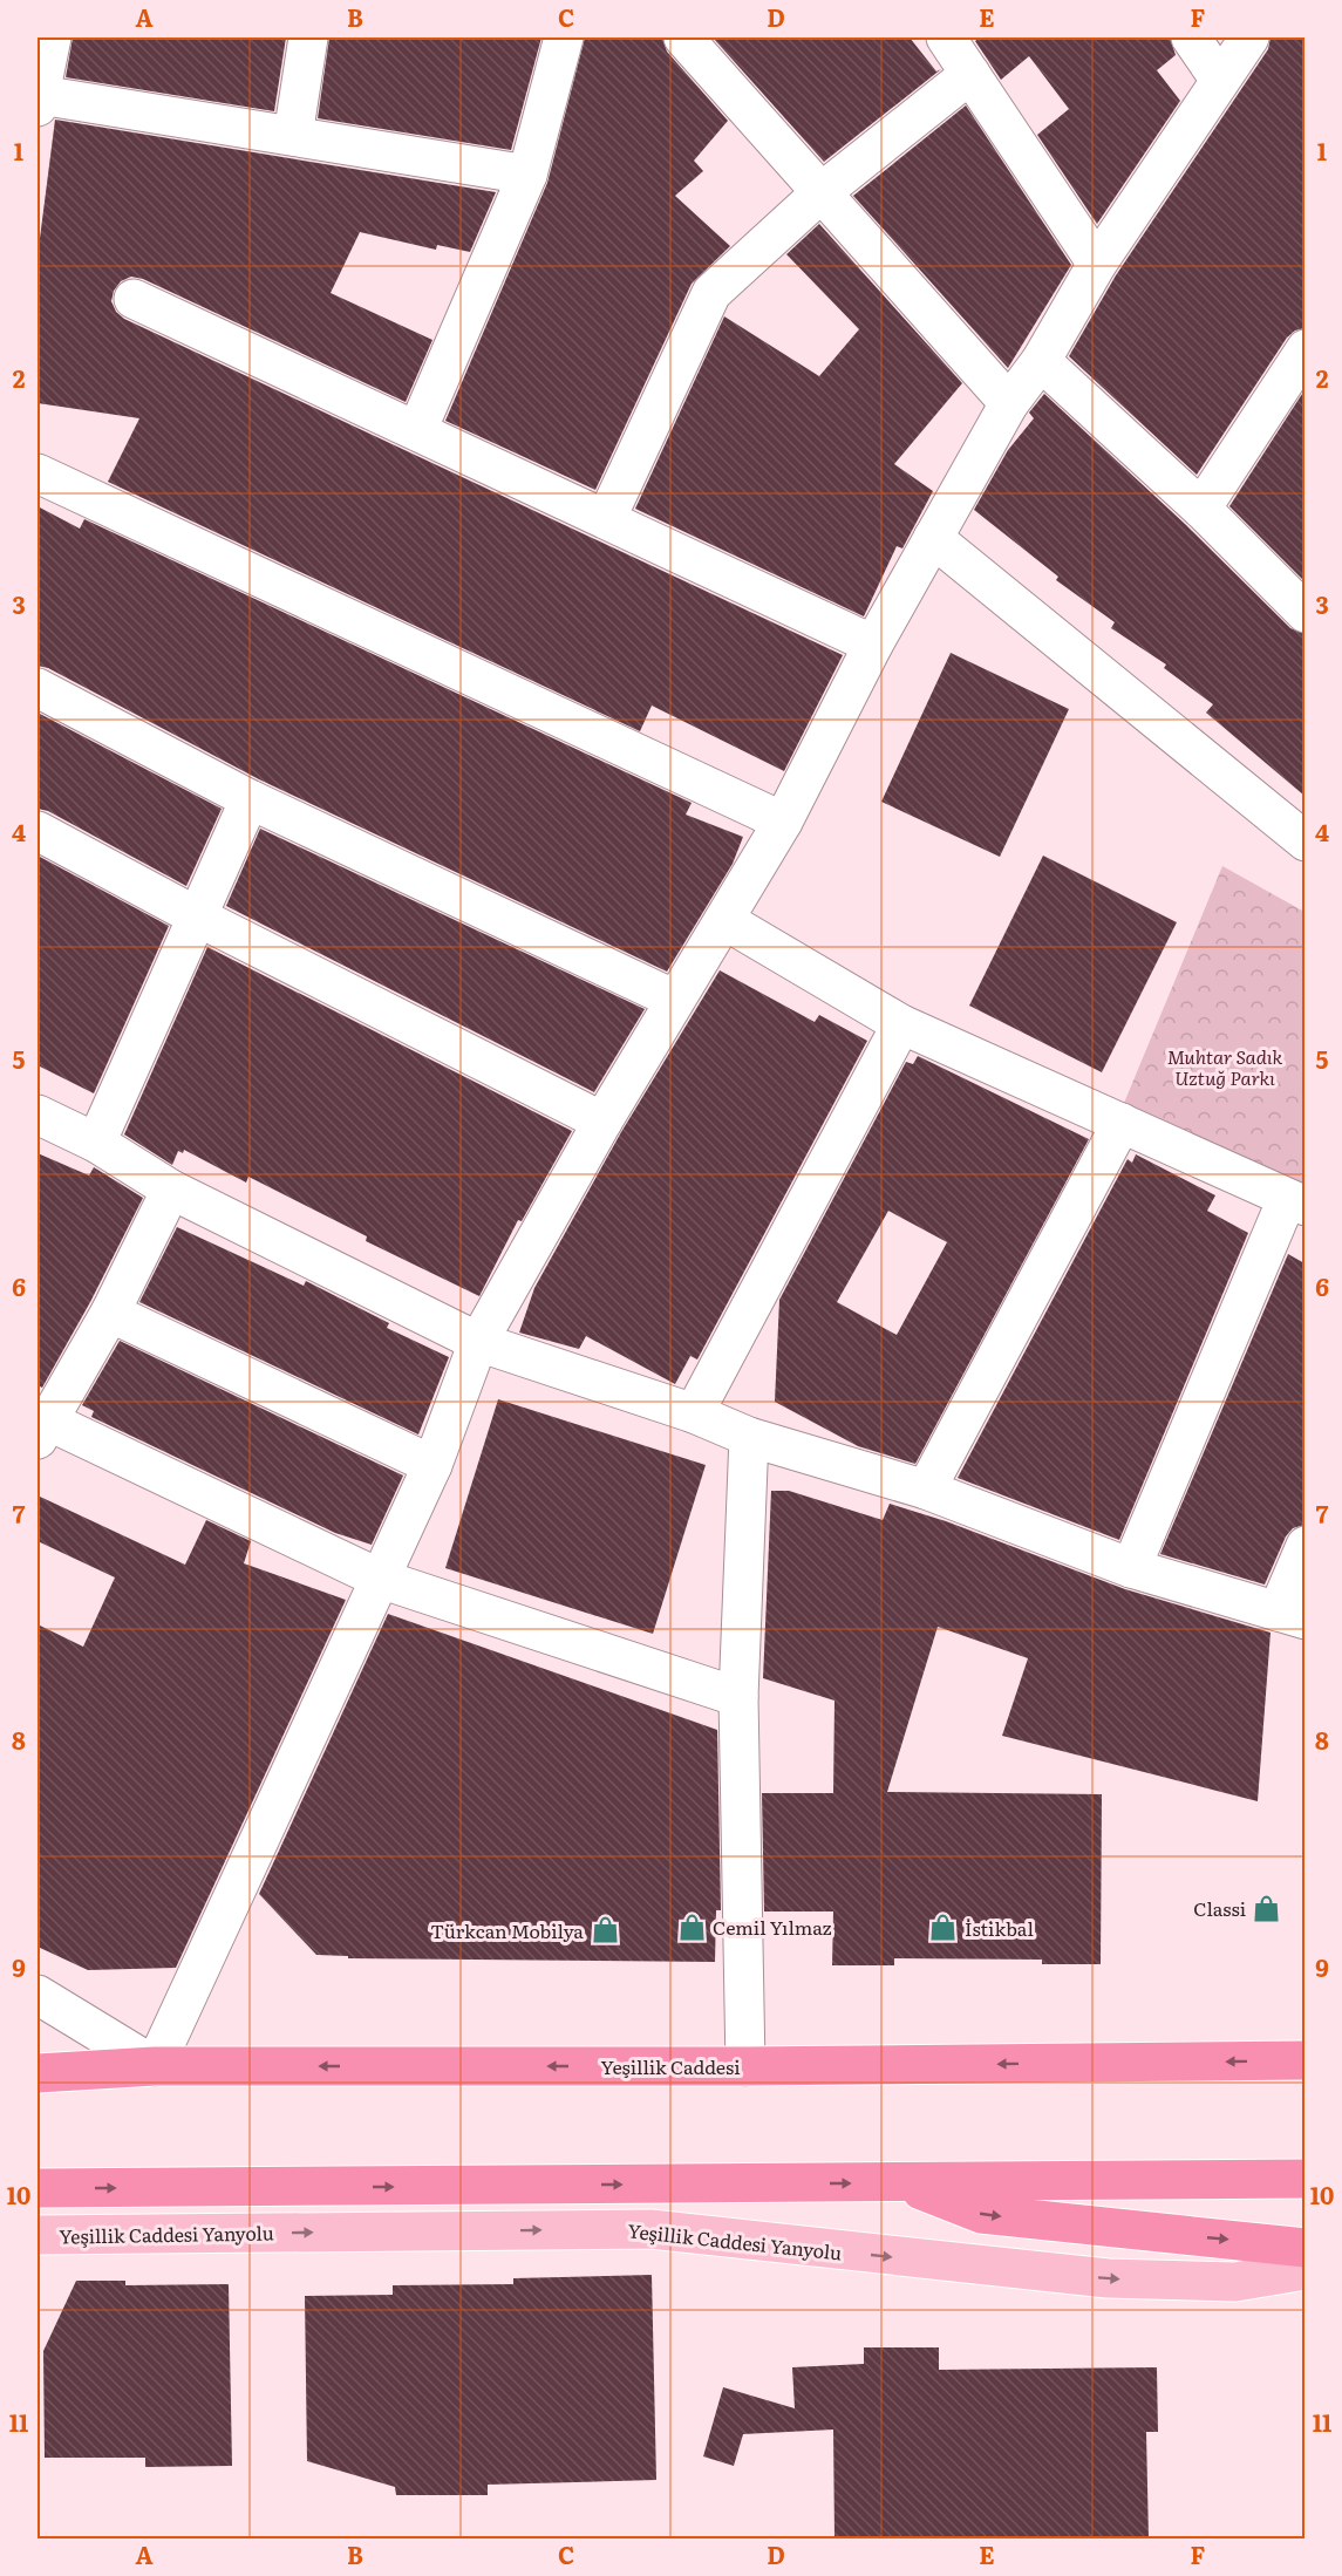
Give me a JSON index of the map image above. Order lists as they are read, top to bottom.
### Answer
{
  "streets": {
    "highway": ["Yeşillik Caddesi"],
    "main road": ["Yeşillik Caddesi Yanyolu"]
  },
  "one_way": ["Yeşillik Caddesi Yanyolu"],
  "parks": ["Muhtar Sadık Uztuğ Parkı"],
  "places": {
    "shop": [
      "Classi",
      "Cemil Yılmaz",
      "İstikbal",
      "Türkcan Mobilya"
    ]
  },
  "grid": {
    "columns": [
      "A",
      "B",
      "C",
      "D",
      "E",
      "F"
    ],
    "rows": [
      "1",
      "2",
      "3",
      "4",
      "5",
      "6",
      "7",
      "8",
      "9",
      "10",
      "11"
    ]
  }
}
